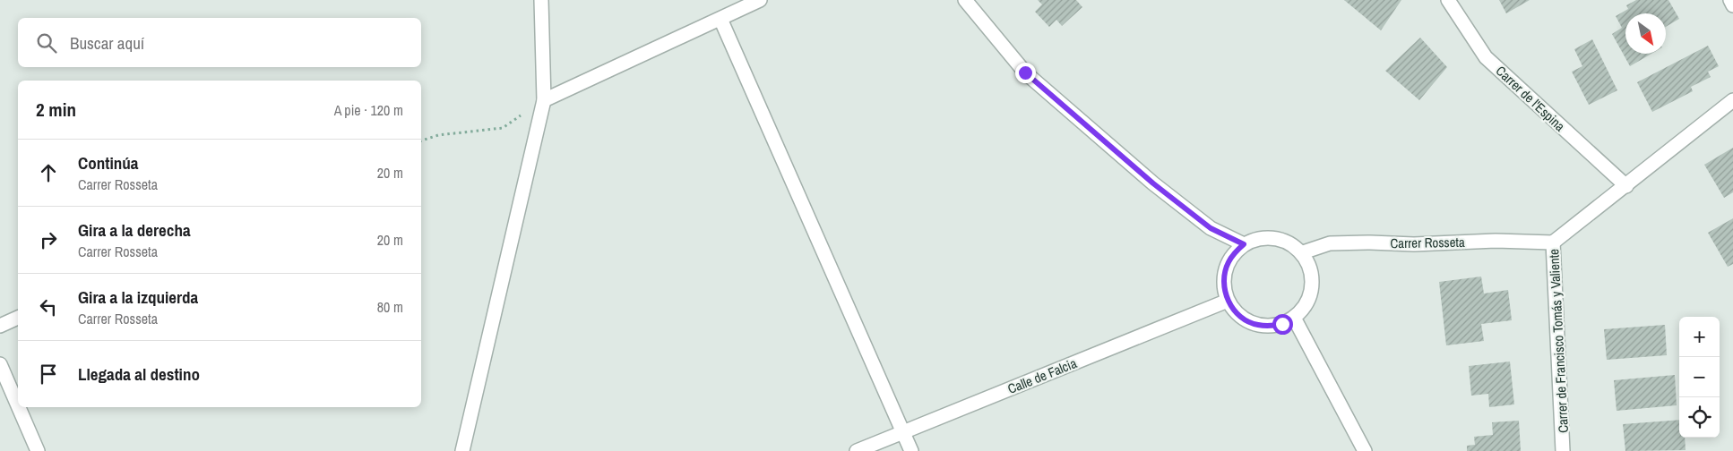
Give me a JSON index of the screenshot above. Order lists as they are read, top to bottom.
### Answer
{
  "streets": {
    "street": [
      "Carrer de l'Espina",
      "Carrer Rosseta",
      "Carrer de Francisco Tomás y Valiente",
      "Calle de Falcia"
    ]
  },
  "crossings": [
    ["Carrer de l'Espina", "Carrer de Francisco Tomás y Valiente"],
    ["Carrer Rosseta", "Carrer de Francisco Tomás y Valiente"],
    ["Carrer Rosseta", "Calle de Falcia"]
  ],
  "north": "bottom right",
  "page": {
    "search": "Buscar aquí",
    "heading": ["2 min", "A pie · 120 m"],
    "list": [
      ["Continúa", "Carrer Rosseta", "20 m"],
      ["Gira a la derecha", "Carrer Rosseta", "20 m"],
      ["Gira a la izquierda", "Carrer Rosseta", "80 m"],
      "Llegada al destino"
    ],
    "map_buttons": ["+", "−"]
  }
}
